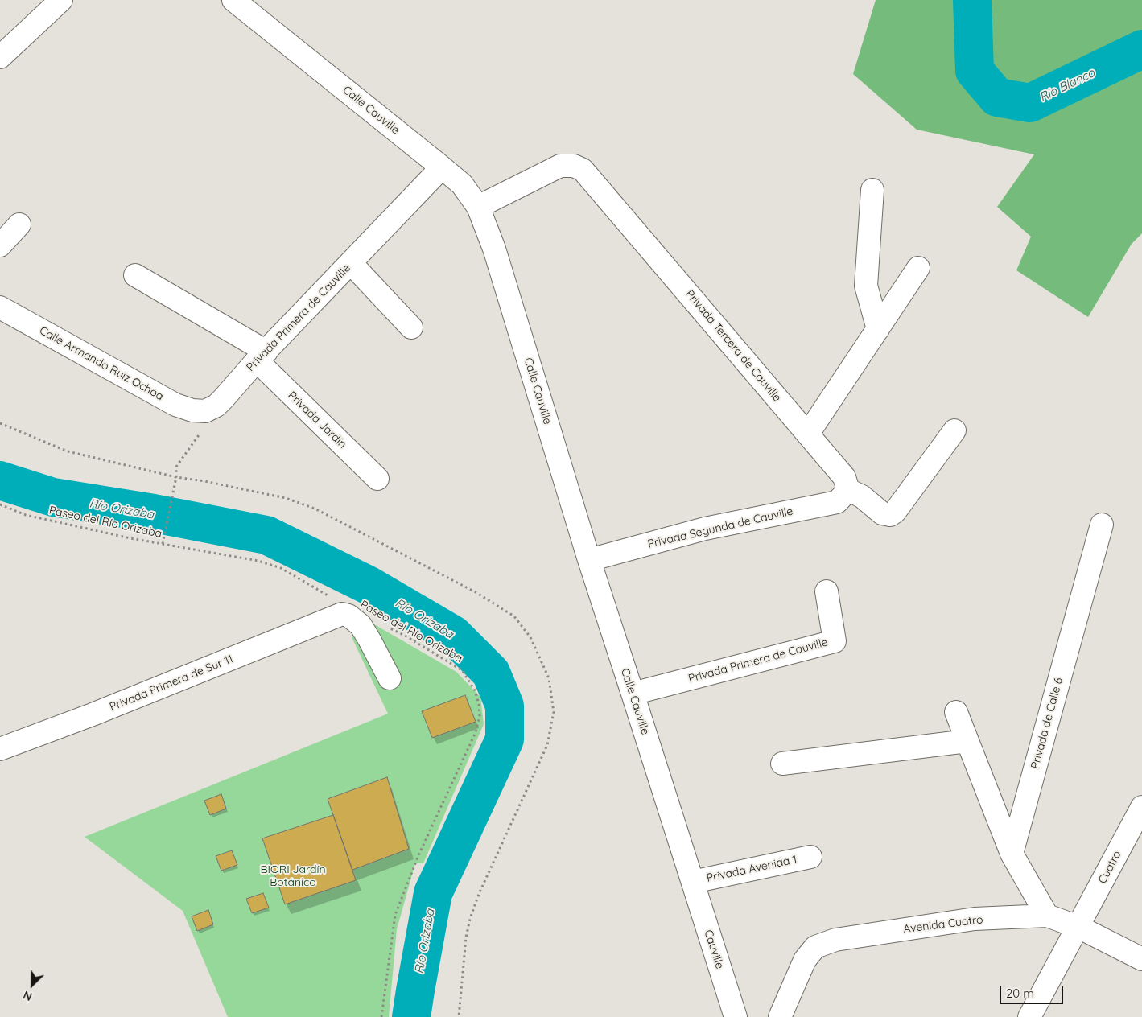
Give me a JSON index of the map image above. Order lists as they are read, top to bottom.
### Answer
{
  "streets": {
    "street": [
      "Calle Cauville",
      "Privada Primera de Cauville",
      "Privada Tercera de Cauville",
      "Calle Armando Ruiz Ochoa",
      "Privada Jardín",
      "Privada Segunda de Cauville",
      "Privada Primera de Sur 11",
      "Privada de Calle 6",
      "Cuatro",
      "Privada Avenida 1",
      "Avenida Cuatro",
      "Cauville"
    ],
    "path": ["Paseo del Río Orizaba"]
  },
  "crossings": [
    ["Calle Cauville", "Privada Primera de Cauville"],
    ["Calle Cauville", "Privada Tercera de Cauville"],
    ["Calle Cauville", "Privada Segunda de Cauville"],
    ["Calle Cauville", "Privada Avenida 1"],
    ["Calle Cauville", "Cauville"],
    ["Privada Primera de Cauville", "Calle Armando Ruiz Ochoa"],
    ["Privada Primera de Cauville", "Privada Jardín"],
    ["Privada Tercera de Cauville", "Privada Segunda de Cauville"],
    ["Paseo del Río Orizaba", "Privada Primera de Sur 11"],
    ["Cuatro", "Avenida Cuatro"],
    ["Privada Avenida 1", "Cauville"]
  ],
  "water": ["Río Blanco", "Río Orizaba"],
  "parks": ["BIORI Jardín Botánico"],
  "scale_bar": "20 m",
  "north": "bottom left"
}
